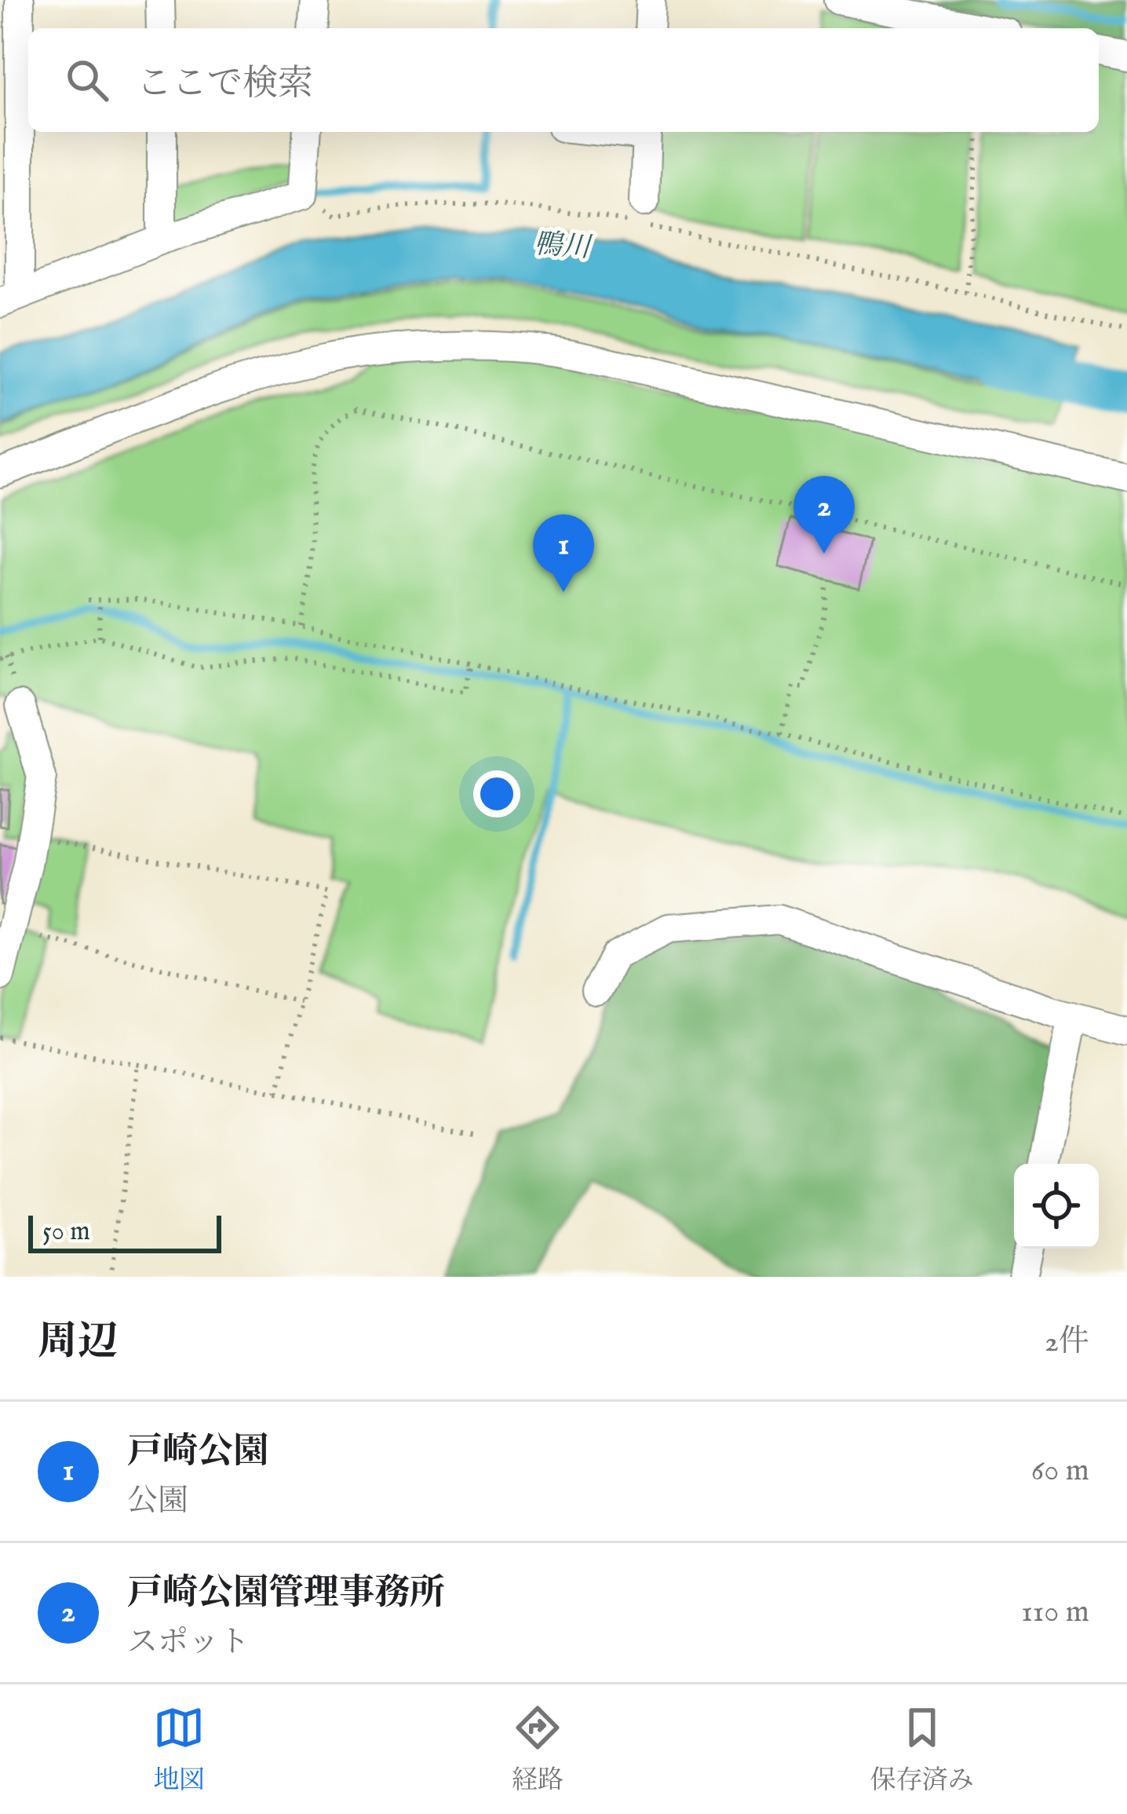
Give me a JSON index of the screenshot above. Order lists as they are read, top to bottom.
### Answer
{
  "water": ["鴨川"],
  "scale_bar": "50 m",
  "page": {
    "search": "ここで検索",
    "pins": ["2", "1"],
    "scale": "50 m",
    "heading": ["周辺", "2件"],
    "list": [
      {
        "mark": "1",
        "name": "戸崎公園",
        "note": "公園",
        "value": "60 m"
      },
      {
        "mark": "2",
        "name": "戸崎公園管理事務所",
        "note": "スポット",
        "value": "110 m"
      }
    ],
    "nav": ["地図", "経路", "保存済み"]
  }
}
